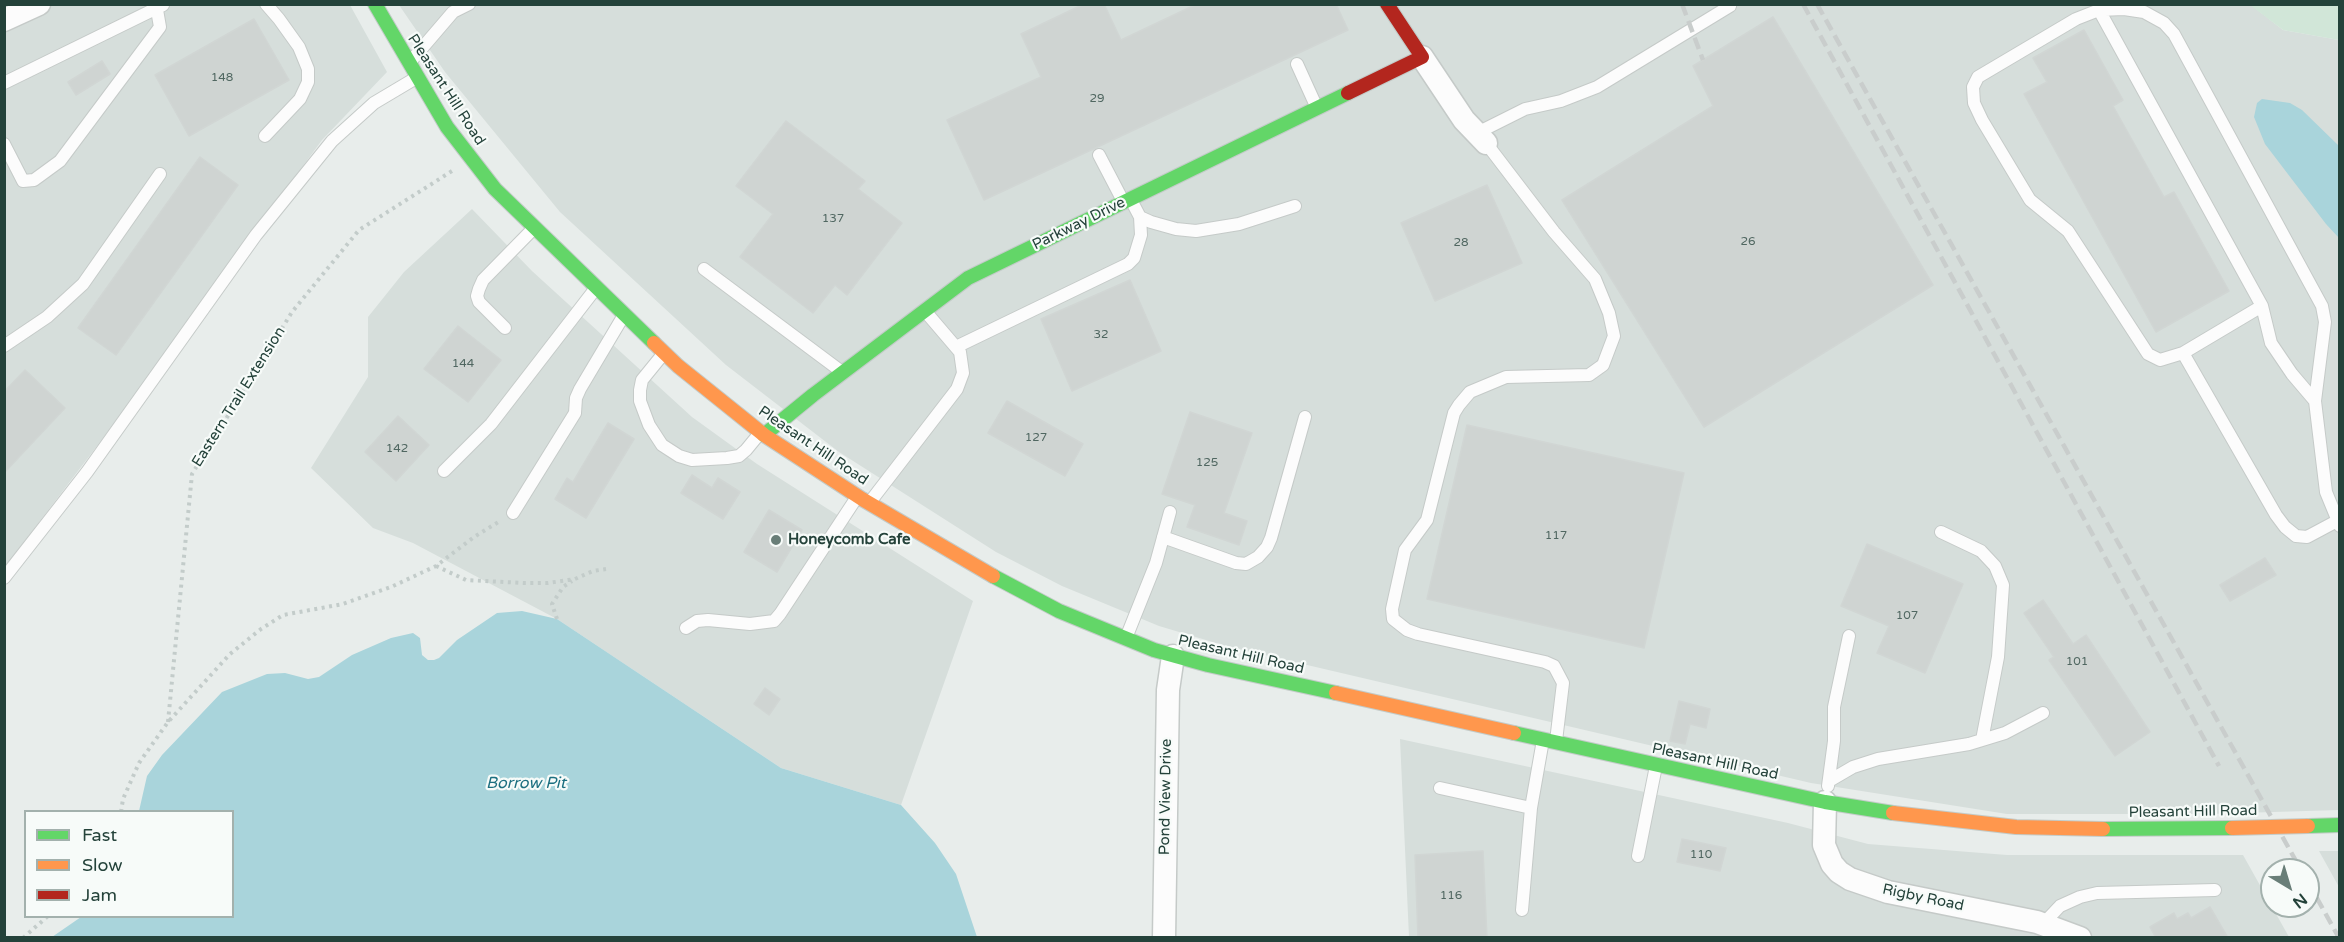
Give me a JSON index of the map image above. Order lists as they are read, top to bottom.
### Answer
{
  "streets": {
    "street": [
      "Pleasant Hill Road",
      "Parkway Drive",
      "Pond View Drive",
      "Rigby Road"
    ],
    "path": ["Eastern Trail Extension"]
  },
  "crossings": [
    ["Pleasant Hill Road", "Parkway Drive"],
    ["Pleasant Hill Road", "Eastern Trail Extension"],
    ["Pleasant Hill Road", "Pond View Drive"],
    ["Pleasant Hill Road", "Rigby Road"]
  ],
  "water": ["Borrow Pit"],
  "places": ["Honeycomb Cafe"],
  "house_numbers": [
    "148",
    "29",
    "137",
    "26",
    "28",
    "32",
    "144",
    "127",
    "142",
    "125",
    "117",
    "107",
    "101",
    "110",
    "116"
  ],
  "legend": ["Fast", "Slow", "Jam"],
  "north": "bottom right"
}
